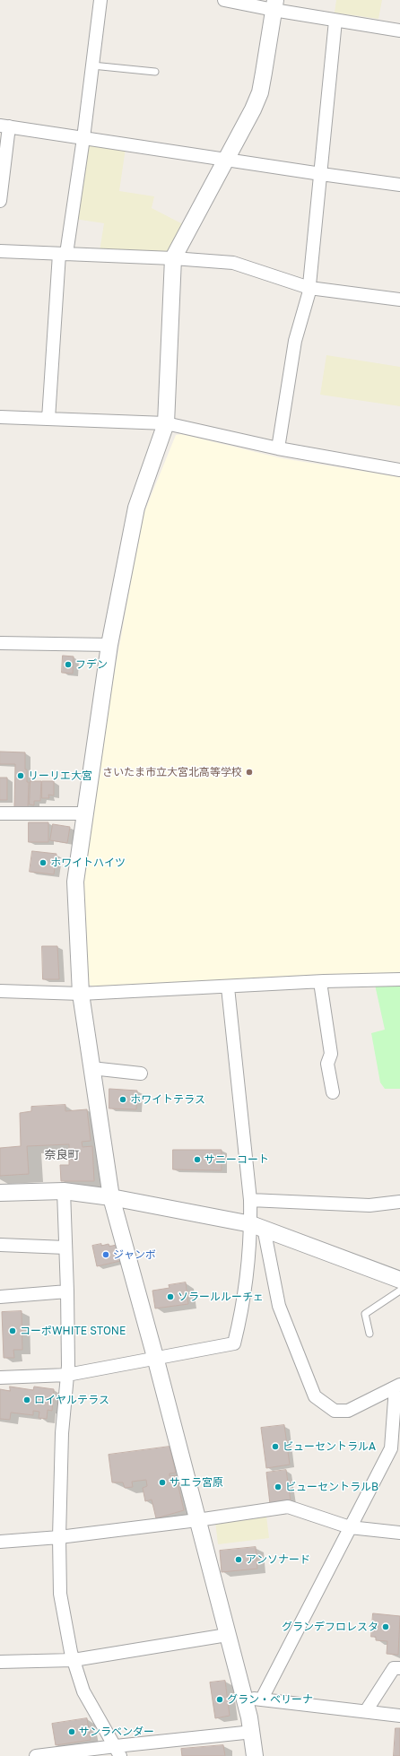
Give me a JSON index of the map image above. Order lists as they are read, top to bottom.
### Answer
{
  "districts": ["奈良町"],
  "places": [
    "フデン",
    "さいたま市立大宮北高等学校",
    "リーリエ大宮",
    "ホワイトハイツ",
    "ホワイトテラス",
    "サニーコート",
    "ジャンボ",
    "ソラールルーチェ",
    "コーポWHITE STONE",
    "ロイヤルテラス",
    "ビューセントラルA",
    "サエラ宮原",
    "ビューセントラルB",
    "アンソナード",
    "グランデフロレスタ",
    "グラン・ベリーナ",
    "サンラベンダー"
  ]
}
